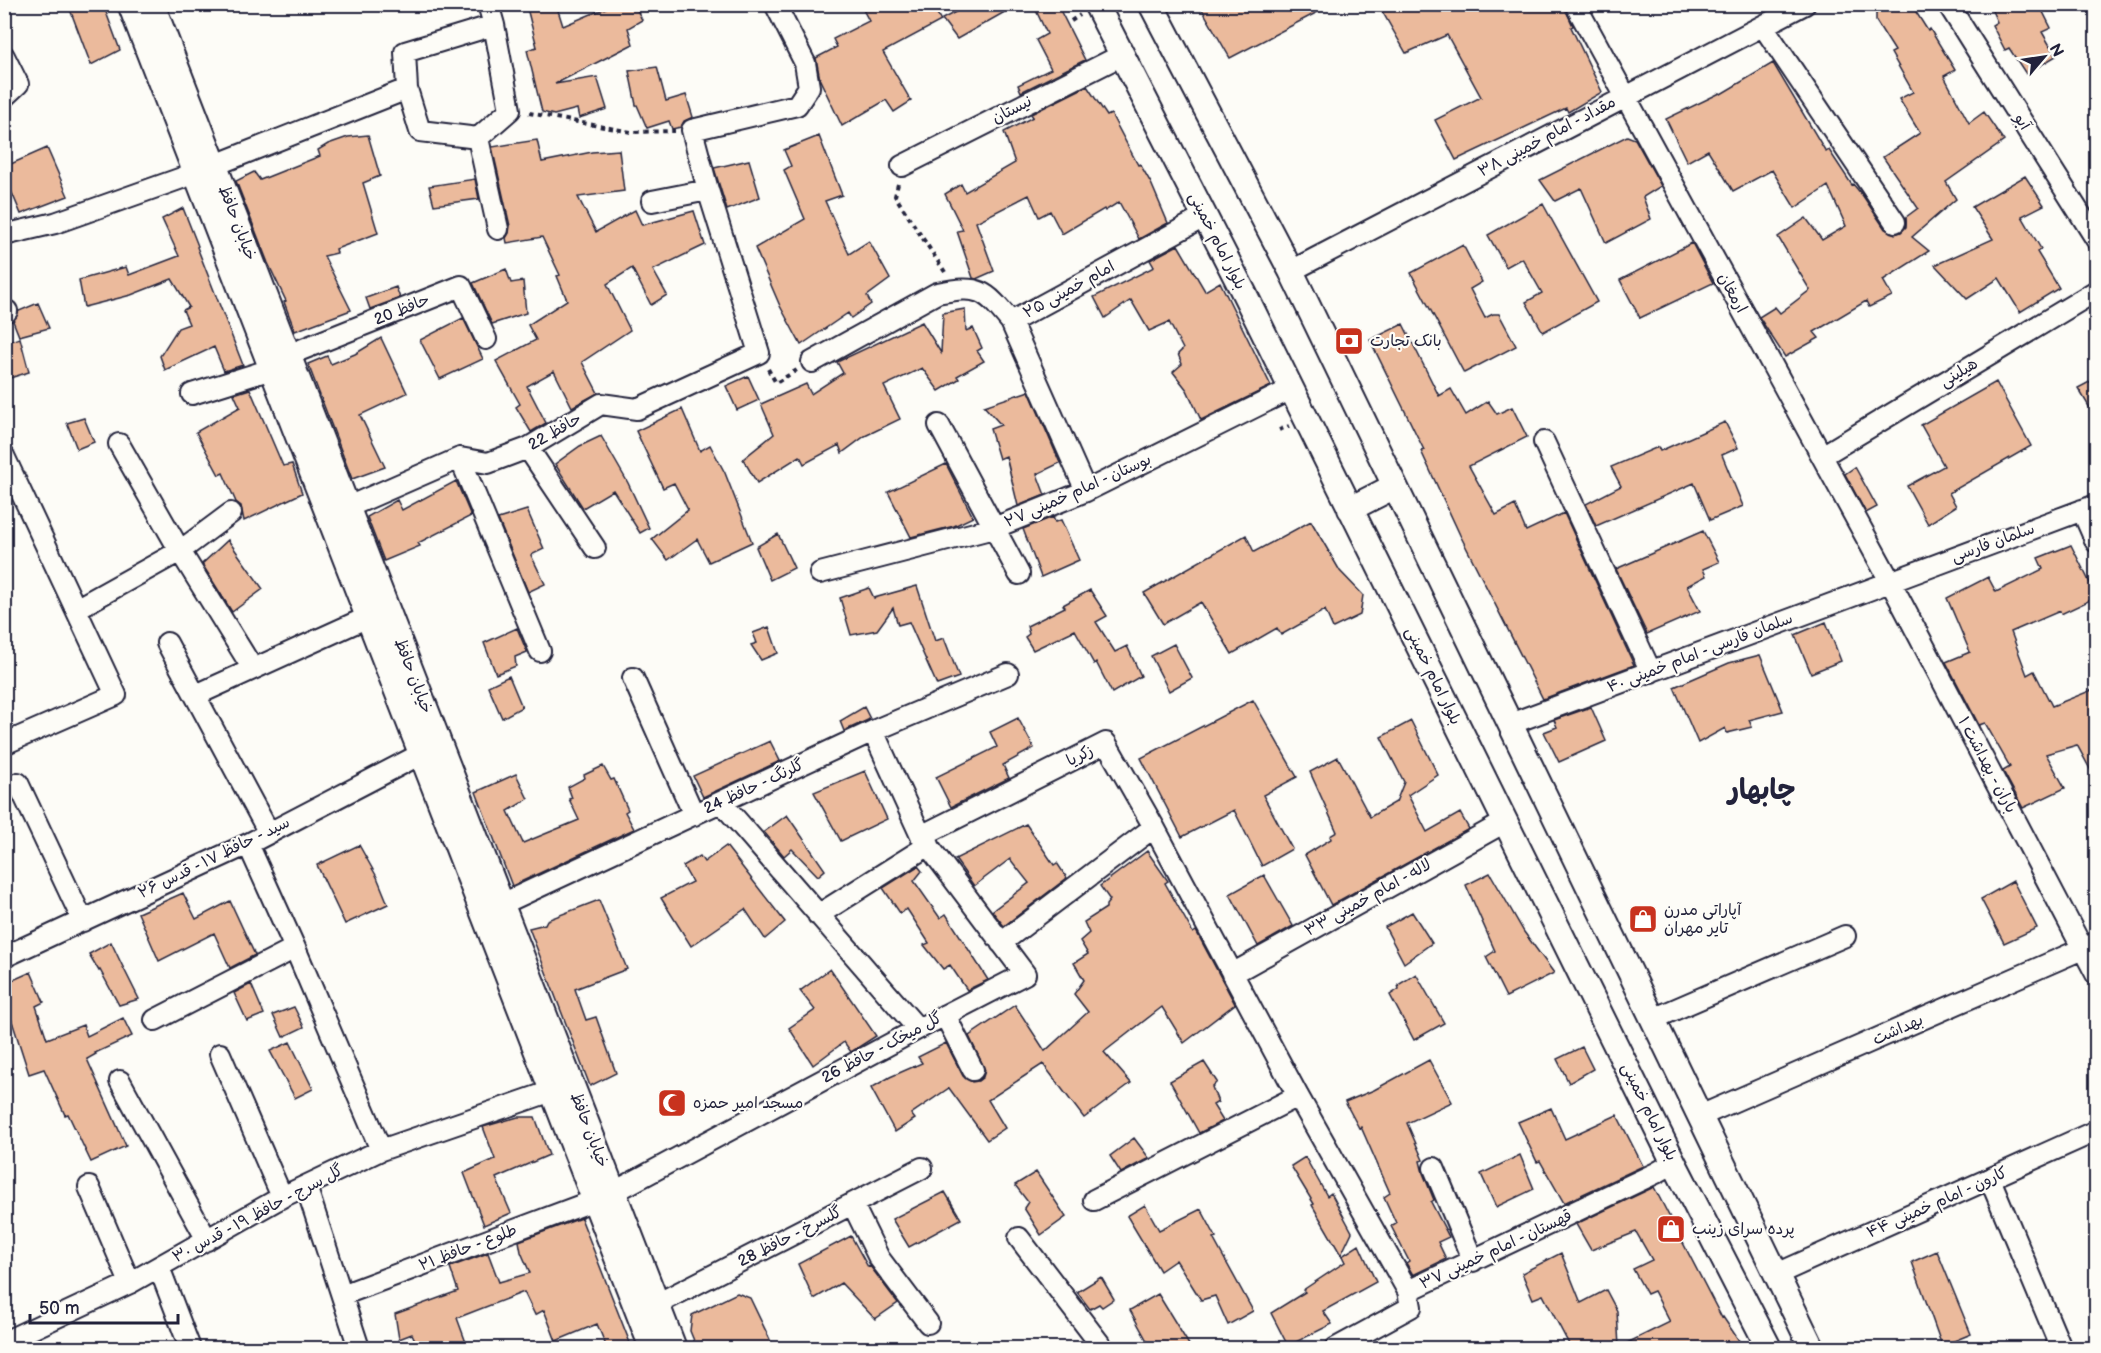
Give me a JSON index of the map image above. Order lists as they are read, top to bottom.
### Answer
{
  "streets": {
    "main road": ["خیابان حافظ", "بلوار امام خمینی"],
    "street": [
      "نیستان",
      "آبو",
      "مقداد - امام خمینی ۳۸",
      "امام خمینی ۲۵",
      "ارمغان",
      "حافظ 20",
      "هیلینی",
      "حافظ 22",
      "بوستان - امام خمینی ۲۷",
      "سلمان فارسی",
      "سلمان فارسی - امام خمینی ۴۰",
      "زکریا",
      "باران - بهداشت ۱",
      "گلرنگ - حافظ 24",
      "سید - حافظ ۱۷ - قدس ۲۶",
      "لاله - امام خمینی ۳۳",
      "بهداشت",
      "گل میخک - حافظ 26",
      "کارون - امام خمینی ۴۴",
      "گل سرج - حافظ ۱۹ - قدس ۳۰",
      "گلسرخ - حافظ 28",
      "طلوع - حافظ ۲۱",
      "قهستان - امام خمینی ۳۷"
    ]
  },
  "crossings": [
    ["نیستان", "بلوار امام خمینی"],
    ["مقداد - امام خمینی ۳۸", "ارمغان"],
    ["خیابان حافظ", "حافظ 20"],
    ["خیابان حافظ", "حافظ 22"],
    ["خیابان حافظ", "گلرنگ - حافظ 24"],
    ["خیابان حافظ", "سید - حافظ ۱۷ - قدس ۲۶"],
    ["خیابان حافظ", "گل میخک - حافظ 26"],
    ["خیابان حافظ", "گل سرج - حافظ ۱۹ - قدس ۳۰"],
    ["خیابان حافظ", "گلسرخ - حافظ 28"],
    ["خیابان حافظ", "طلوع - حافظ ۲۱"],
    ["بلوار امام خمینی", "امام خمینی ۲۵"],
    ["بلوار امام خمینی", "بوستان - امام خمینی ۲۷"],
    ["بلوار امام خمینی", "لاله - امام خمینی ۳۳"],
    ["بلوار امام خمینی", "قهستان - امام خمینی ۳۷"],
    ["ارمغان", "هیلینی"],
    ["ارمغان", "سلمان فارسی"],
    ["ارمغان", "سلمان فارسی - امام خمینی ۴۰"],
    ["ارمغان", "باران - بهداشت ۱"],
    ["سلمان فارسی", "سلمان فارسی - امام خمینی ۴۰"],
    ["سلمان فارسی", "باران - بهداشت ۱"],
    ["سلمان فارسی - امام خمینی ۴۰", "باران - بهداشت ۱"],
    ["زکریا", "لاله - امام خمینی ۳۳"],
    ["زکریا", "قهستان - امام خمینی ۳۷"],
    ["باران - بهداشت ۱", "بهداشت"],
    ["گل میخک - حافظ 26", "طلوع - حافظ ۲۱"]
  ],
  "districts": ["چابهار"],
  "places": {
    "bank": ["بانک تجارت"],
    "shop": ["آپاراتی مدرن تایر مهران", "پرده سرای زینب"],
    "mosque": ["مسجد امیر حمزه"]
  },
  "scale_bar": "50 m",
  "north": "top right"
}
